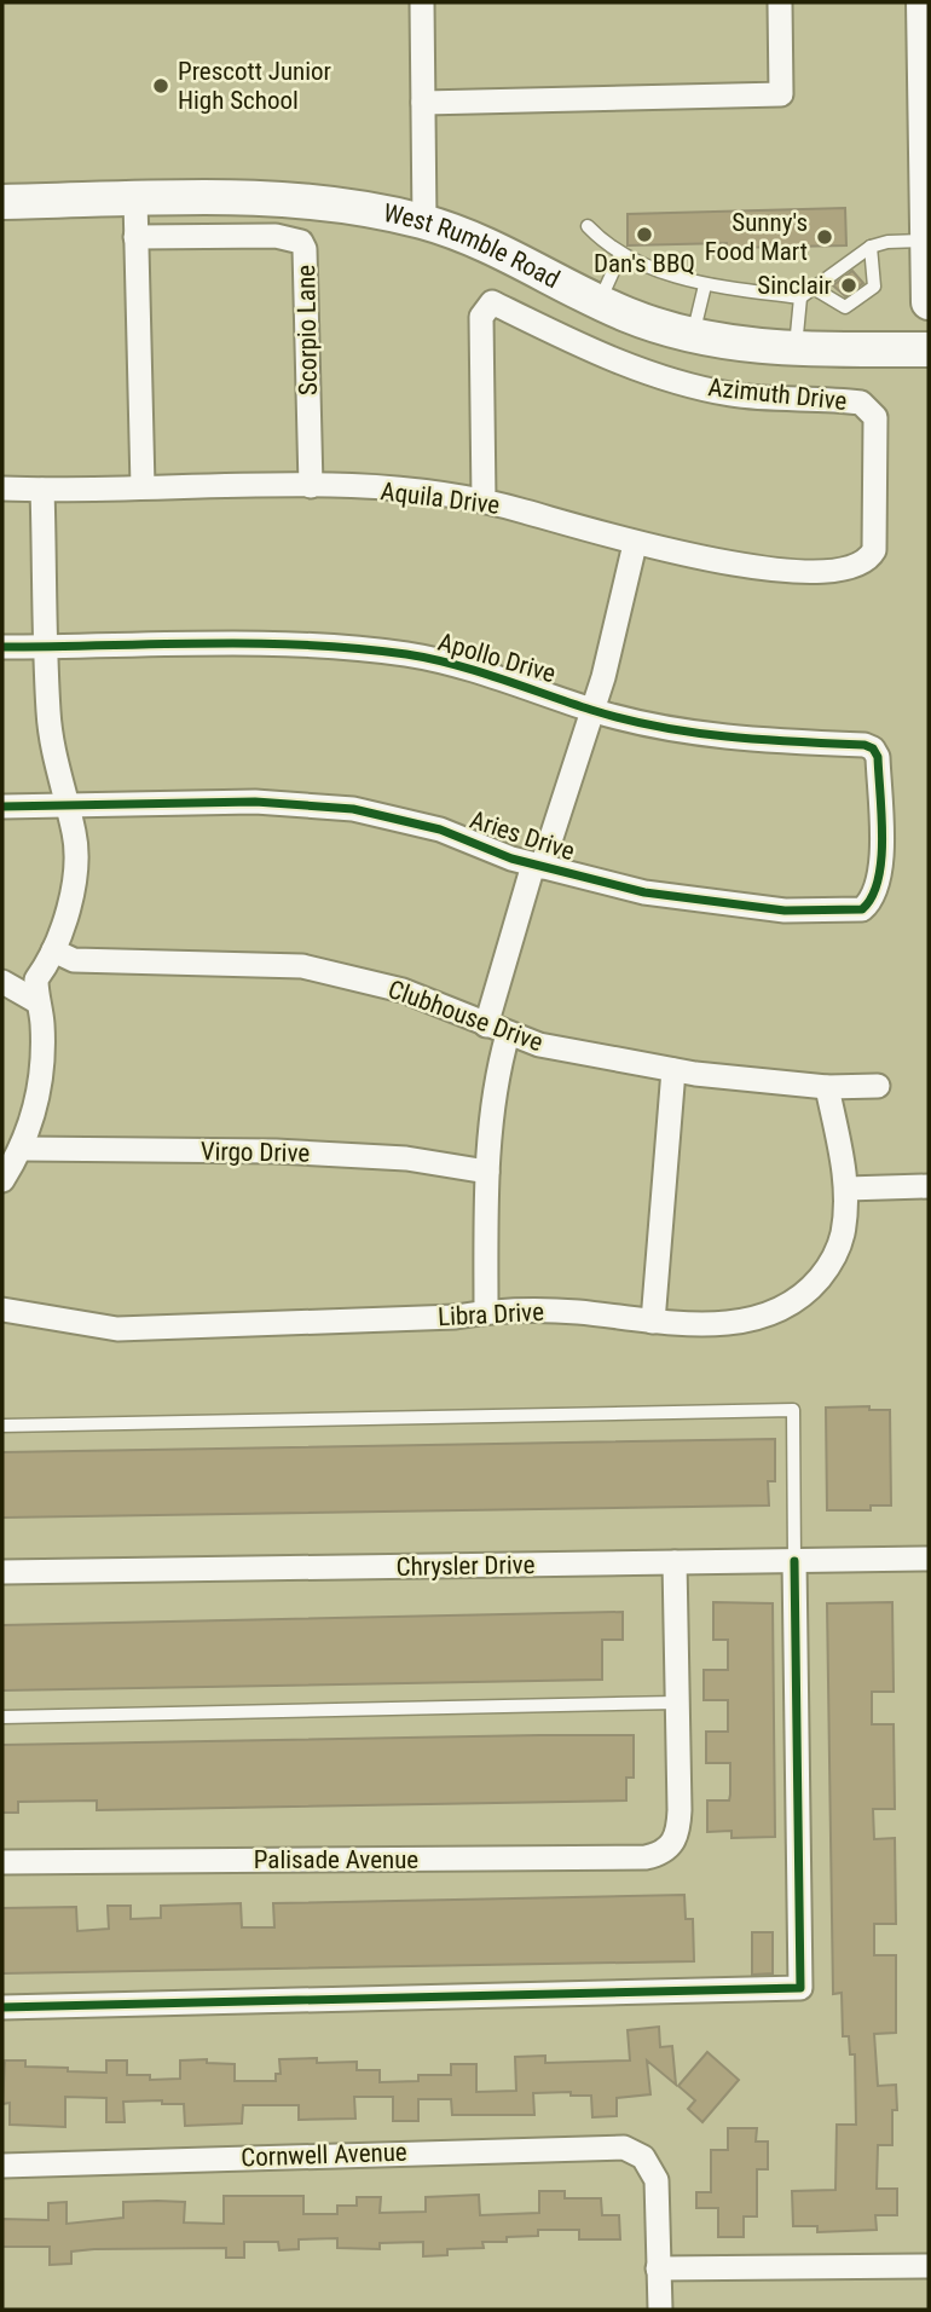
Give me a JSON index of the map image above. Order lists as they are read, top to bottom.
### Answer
{
  "streets": {
    "street": [
      "West Rumble Road",
      "Scorpio Lane",
      "Azimuth Drive",
      "Aquila Drive",
      "Apollo Drive",
      "Aries Drive",
      "Clubhouse Drive",
      "Virgo Drive",
      "Libra Drive",
      "Chrysler Drive",
      "Palisade Avenue",
      "Cornwell Avenue"
    ]
  },
  "crossings": [
    ["West Rumble Road", "Scorpio Lane"],
    ["Scorpio Lane", "Aquila Drive"],
    ["Azimuth Drive", "Aquila Drive"],
    ["Apollo Drive", "Aries Drive"],
    ["Clubhouse Drive", "Libra Drive"]
  ],
  "places": [
    "Prescott Junior High School",
    "Dan's BBQ",
    "Sunny's Food Mart",
    "Sinclair"
  ]
}
